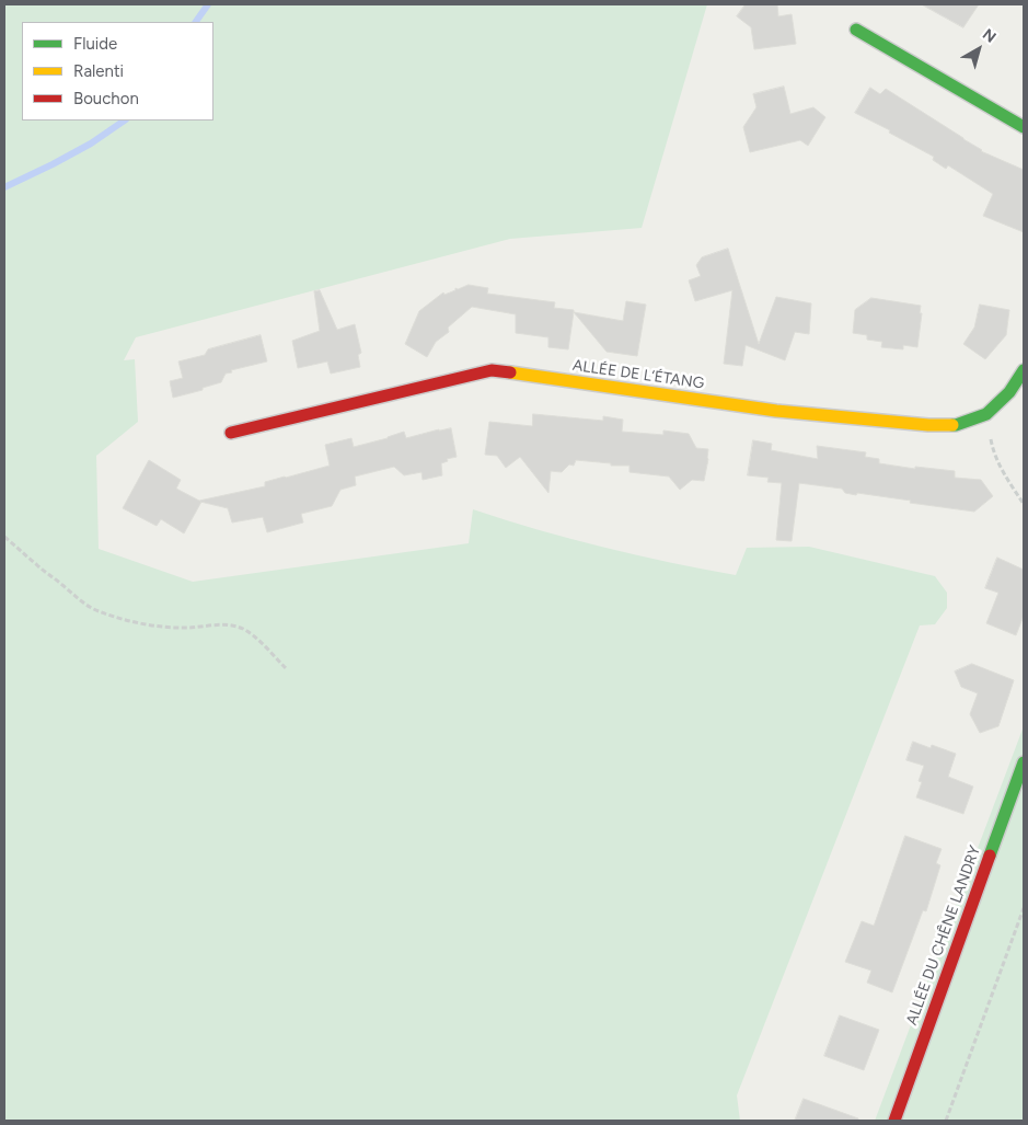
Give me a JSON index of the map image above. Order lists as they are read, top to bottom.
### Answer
{
  "streets": {
    "street": ["ALLÉE DE L’ÉTANG", "ALLÉE DU CHÊNE LANDRY"]
  },
  "legend": ["Fluide", "Ralenti", "Bouchon"],
  "north": "top right"
}
